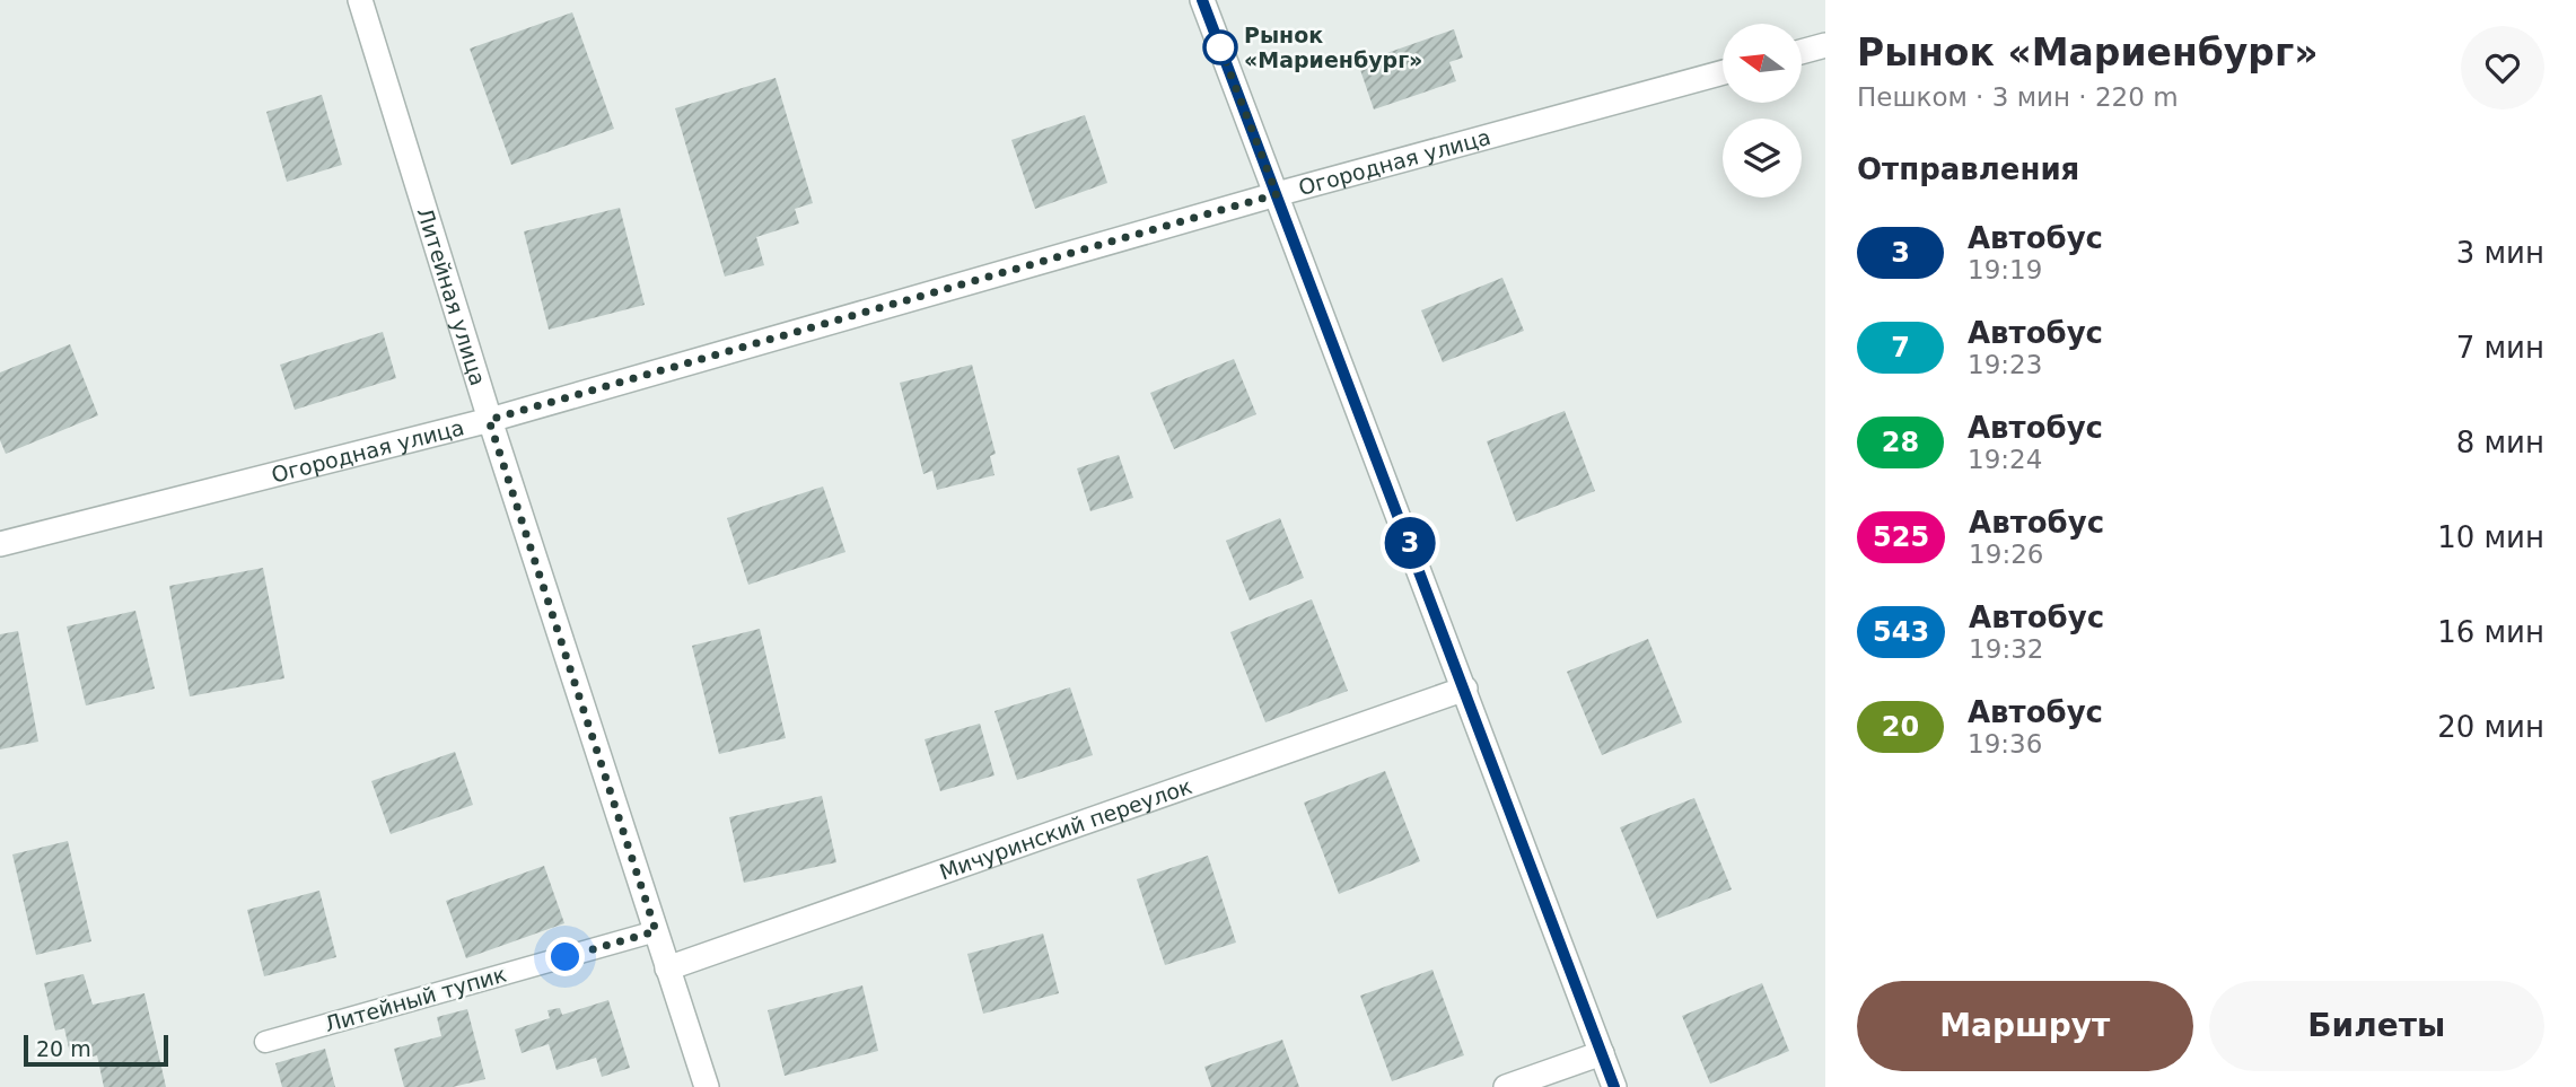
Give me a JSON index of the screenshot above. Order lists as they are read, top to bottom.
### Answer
{
  "streets": {
    "street": ["Огородная улица", "Литейная улица", "Мичуринский переулок"],
    "lane": ["Литейный тупик"]
  },
  "crossings": [
    ["Огородная улица", "Литейная улица"],
    ["Литейная улица", "Мичуринский переулок"],
    ["Литейная улица", "Литейный тупик"]
  ],
  "places": ["Рынок «Мариенбург»"],
  "lines": ["bus line 3"],
  "scale_bar": "20 m",
  "north": "left",
  "page": {
    "on_map": "3",
    "heading": [
      ["Рынок «Мариенбург»", "Пешком · 3 мин · 220 m"],
      "Отправления"
    ],
    "list": [
      {
        "mark": "3",
        "name": "Автобус",
        "note": "19:19",
        "value": "3 мин"
      },
      {
        "mark": "7",
        "name": "Автобус",
        "note": "19:23",
        "value": "7 мин"
      },
      {
        "mark": "28",
        "name": "Автобус",
        "note": "19:24",
        "value": "8 мин"
      },
      {
        "mark": "525",
        "name": "Автобус",
        "note": "19:26",
        "value": "10 мин"
      },
      {
        "mark": "543",
        "name": "Автобус",
        "note": "19:32",
        "value": "16 мин"
      },
      {
        "mark": "20",
        "name": "Автобус",
        "note": "19:36",
        "value": "20 мин"
      }
    ],
    "buttons": ["Маршрут", "Билеты"],
    "scale": "20 m"
  }
}
